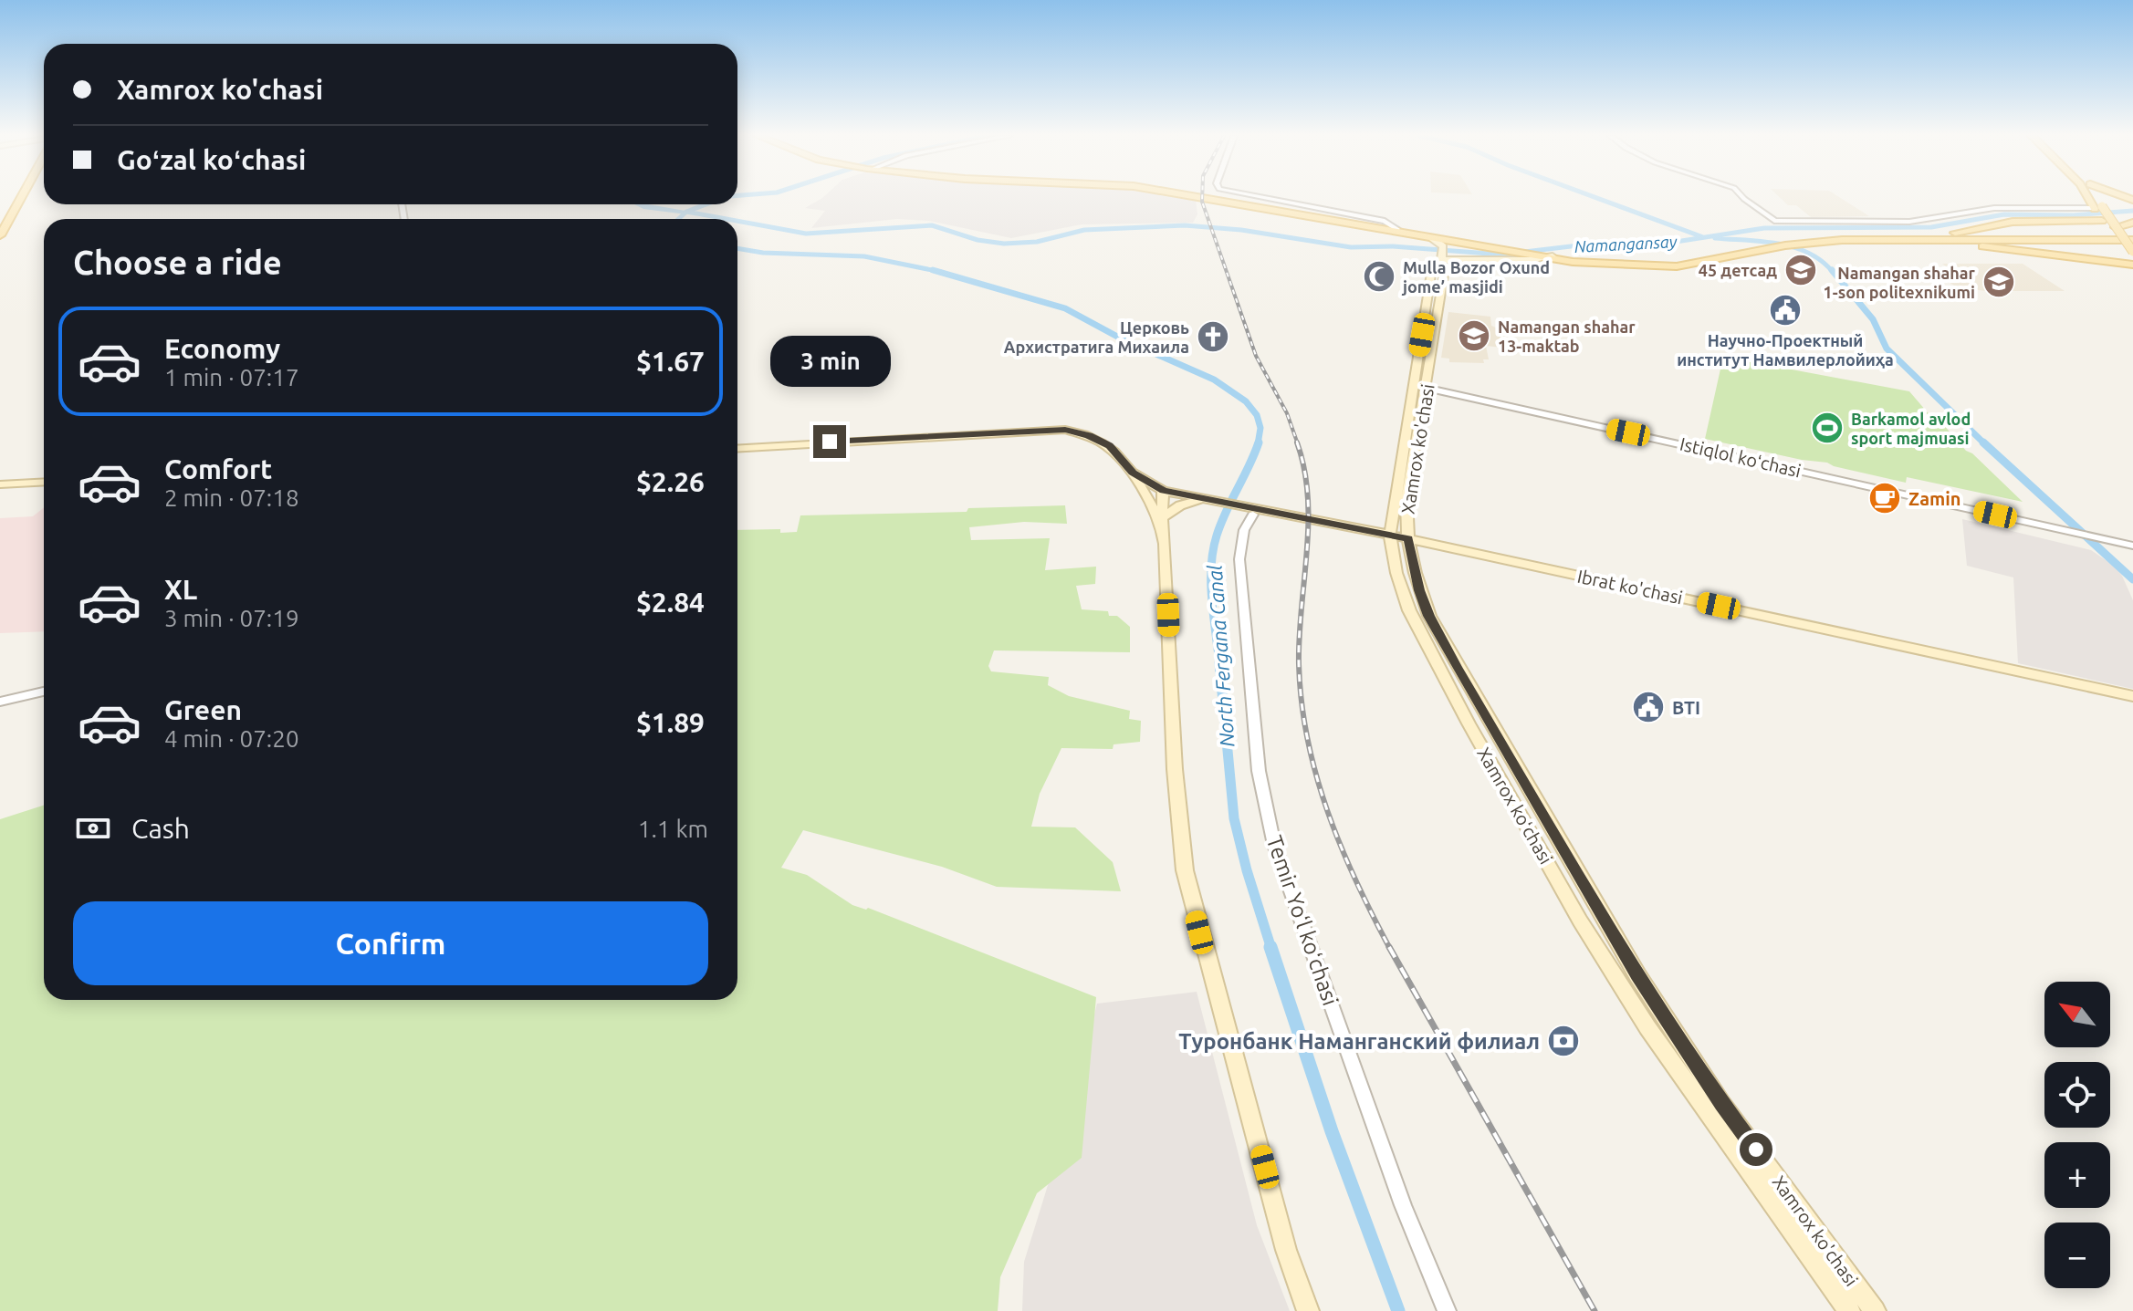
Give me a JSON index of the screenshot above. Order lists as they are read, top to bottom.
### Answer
{
  "streets": {
    "main road": ["Xamrox ko'chasi", "Ibrat ko'chasi", "Xamrox koʻchasi"],
    "street": ["Istiqlol koʻchasi", "Temir Yoʻl koʻchasi"]
  },
  "crossings": [
    ["Xamrox ko'chasi", "Istiqlol koʻchasi"],
    ["Xamrox ko'chasi", "Ibrat ko'chasi"],
    ["Xamrox ko'chasi", "Xamrox koʻchasi"],
    ["Istiqlol koʻchasi", "Xamrox koʻchasi"],
    ["Ibrat ko'chasi", "Xamrox koʻchasi"],
    ["Ibrat ko'chasi", "Temir Yoʻl koʻchasi"]
  ],
  "water": ["Namangansay", "North Fergana Canal"],
  "places": {
    "school or university": ["45 детсад", "Namangan shahar 1-son politexnikumi", "Namangan shahar 13-maktab"],
    "mosque": ["Mulla Bozor Oxund jome’ masjidi"],
    "public building": ["Научно-Проектный институт Намвилерлойиҳа", "BTI"],
    "church": ["Церковь Архистратига Михаила"],
    "sports": ["Barkamol avlod sport majmuasi"],
    "cafe": ["Zamin"],
    "bank": ["Туронбанк Наманганский филиал"]
  },
  "north": "top left",
  "page": {
    "banner": ["Xamrox ko'chasi", "Goʻzal koʻchasi"],
    "heading": "Choose a ride",
    "list": [
      {
        "name": "Economy",
        "note": "1 min · 07:17",
        "value": "$1.67"
      },
      {
        "name": "Comfort",
        "note": "2 min · 07:18",
        "value": "$2.26"
      },
      {
        "name": "XL",
        "note": "3 min · 07:19",
        "value": "$2.84"
      },
      {
        "name": "Green",
        "note": "4 min · 07:20",
        "value": "$1.89"
      }
    ],
    "bubble": "3 min",
    "pay": ["Cash", "1.1 km"],
    "buttons": "Confirm",
    "map_buttons": ["+", "−"]
  }
}
